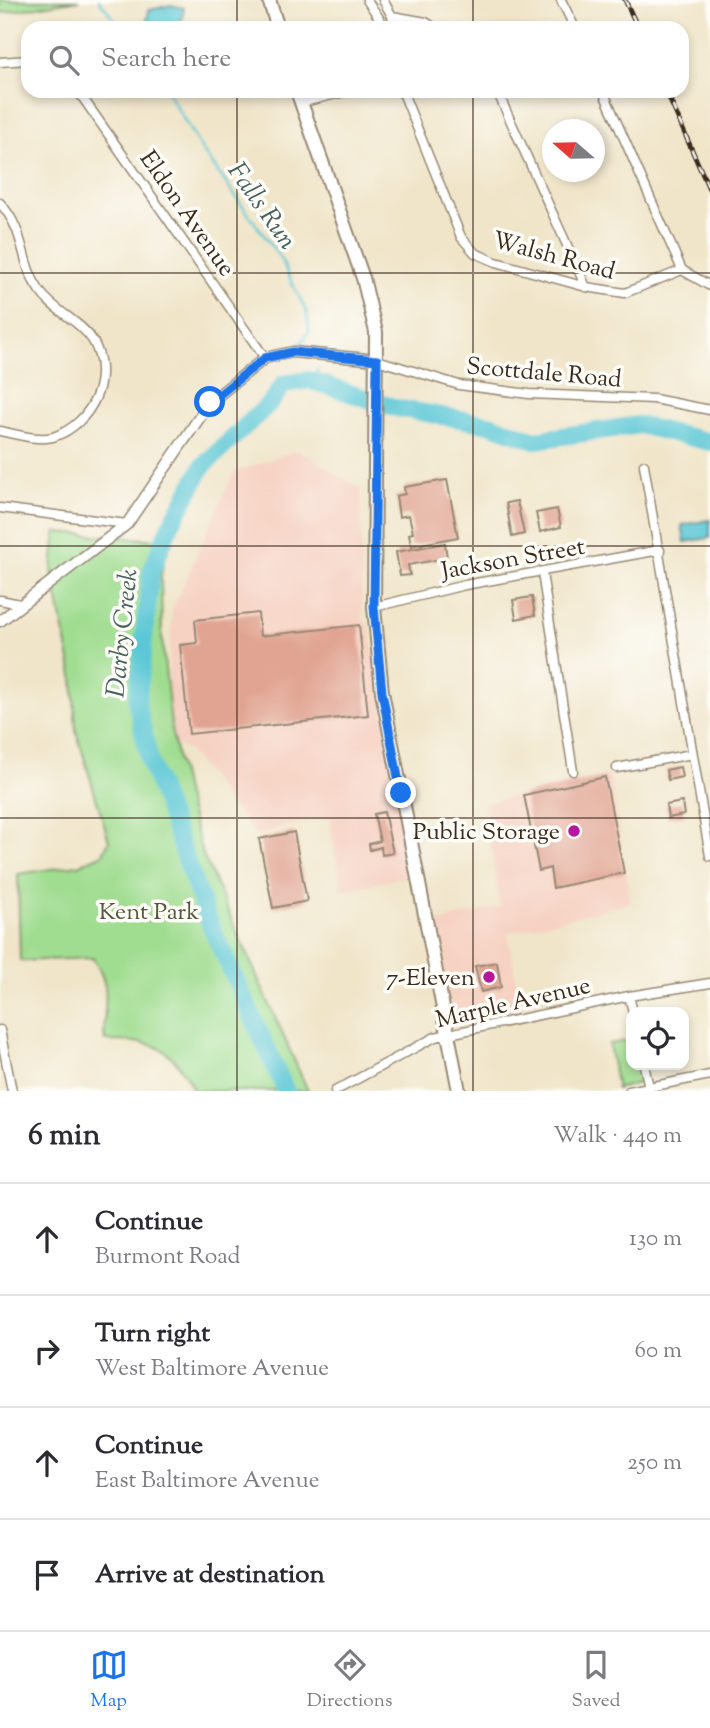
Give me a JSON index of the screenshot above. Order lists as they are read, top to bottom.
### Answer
{
  "streets": {
    "street": [
      "Eldon Avenue",
      "Walsh Road",
      "Scottdale Road",
      "Jackson Street",
      "Marple Avenue"
    ]
  },
  "water": ["Falls Run", "Darby Creek"],
  "parks": ["Kent Park"],
  "places": ["Public Storage", "7-Eleven"],
  "north": "left",
  "page": {
    "search": "Search here",
    "heading": ["6 min", "Walk · 440 m"],
    "list": [
      ["Continue", "Burmont Road", "130 m"],
      ["Turn right", "West Baltimore Avenue", "60 m"],
      ["Continue", "East Baltimore Avenue", "250 m"],
      "Arrive at destination"
    ],
    "nav": ["Map", "Directions", "Saved"]
  }
}
